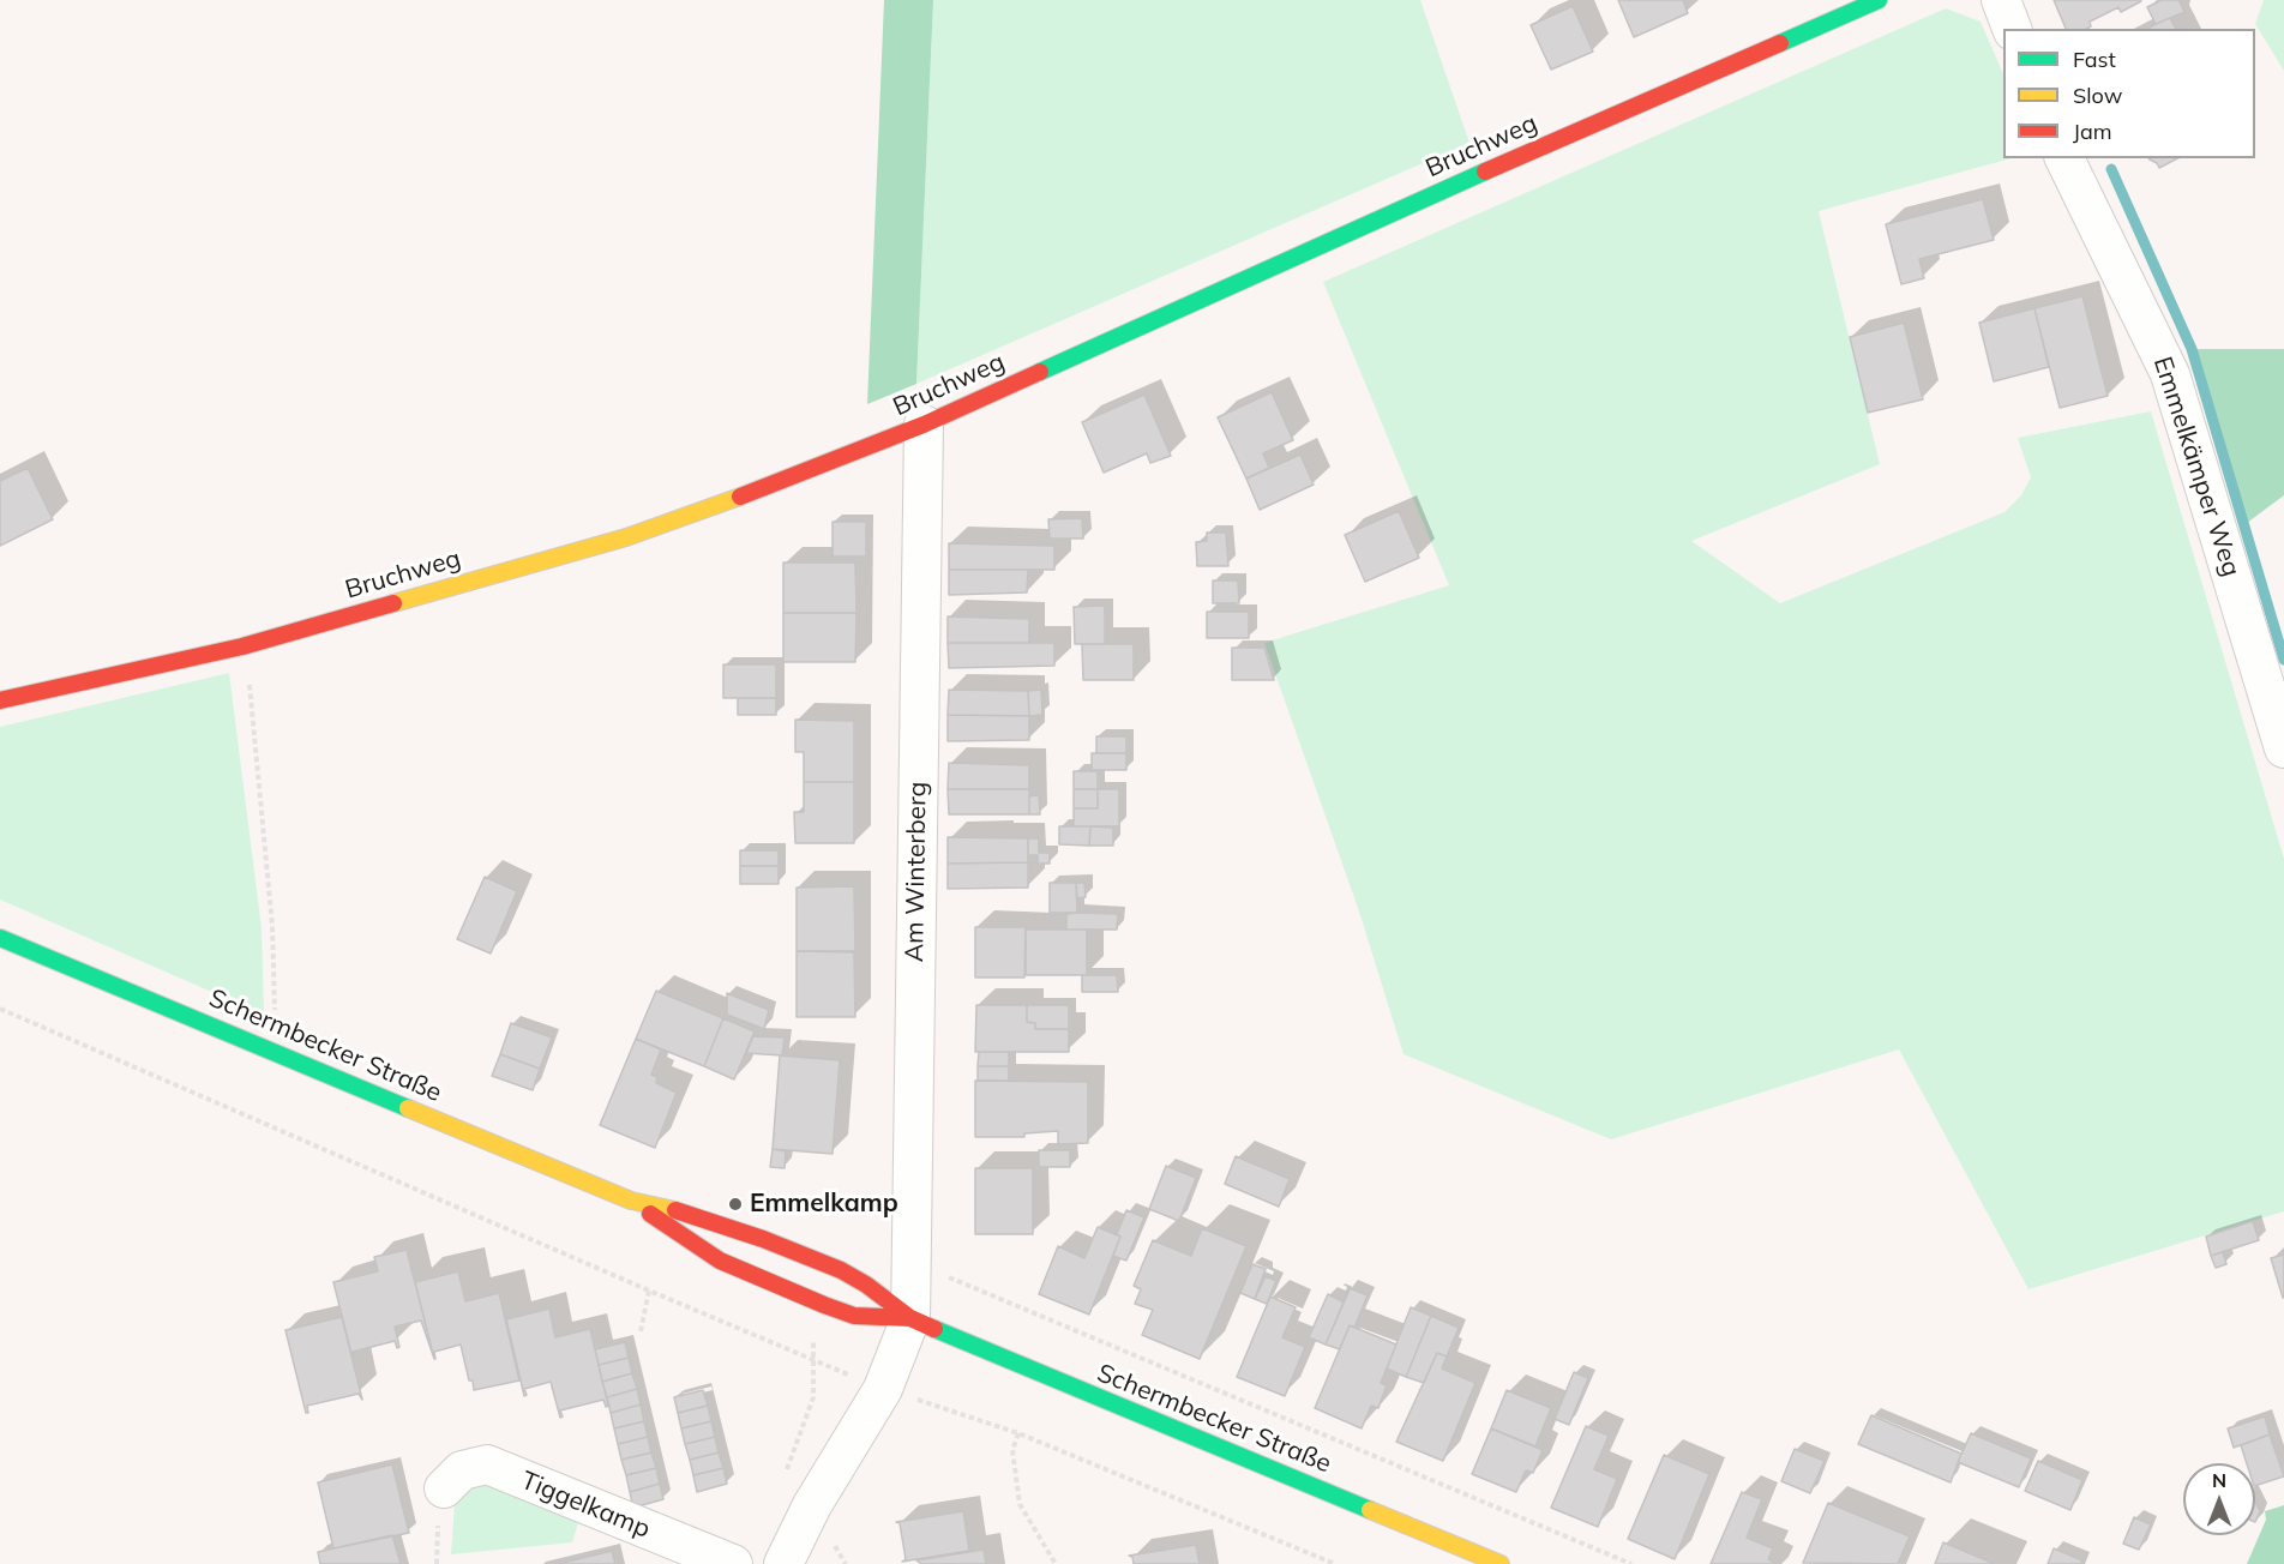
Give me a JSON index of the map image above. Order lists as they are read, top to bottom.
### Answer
{
  "streets": {
    "street": [
      "Bruchweg",
      "Emmelkämper Weg",
      "Am Winterberg",
      "Schermbecker Straße",
      "Tiggelkamp"
    ]
  },
  "crossings": [
    ["Bruchweg", "Am Winterberg"],
    ["Am Winterberg", "Schermbecker Straße"]
  ],
  "places": ["Emmelkamp"],
  "legend": ["Fast", "Slow", "Jam"],
  "north": "top"
}
